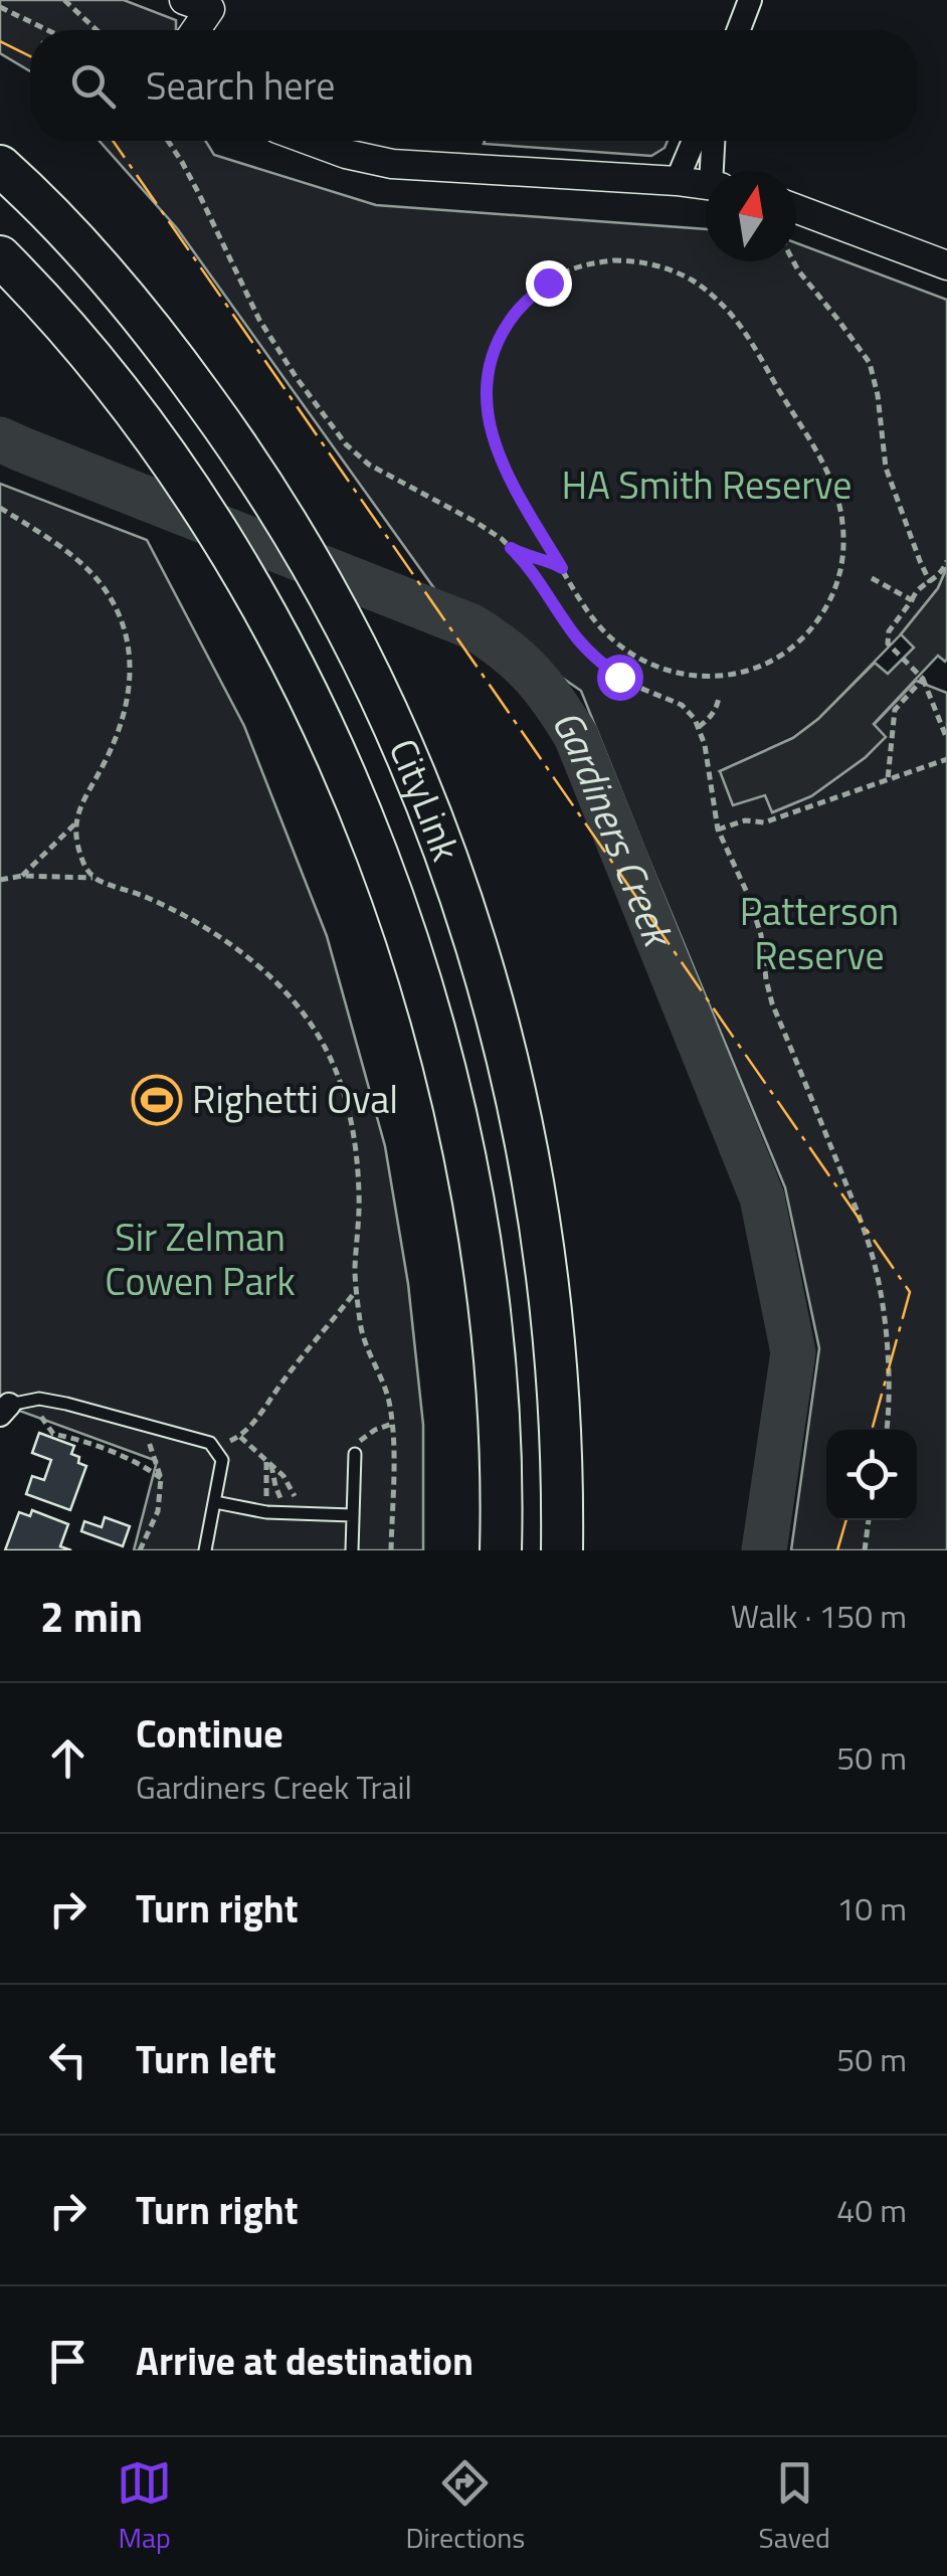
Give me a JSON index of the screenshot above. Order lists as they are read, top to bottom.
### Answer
{
  "streets": {
    "highway": ["CityLink"]
  },
  "water": ["Gardiners Creek"],
  "parks": ["HA Smith Reserve", "Patterson Reserve", "Sir Zelman Cowen Park"],
  "places": {
    "sports": ["Righetti Oval"]
  },
  "north": "top",
  "page": {
    "search": "Search here",
    "heading": ["2 min", "Walk · 150 m"],
    "list": [
      ["Continue", "Gardiners Creek Trail", "50 m"],
      ["Turn right", "10 m"],
      ["Turn left", "50 m"],
      ["Turn right", "40 m"],
      "Arrive at destination"
    ],
    "nav": ["Map", "Directions", "Saved"]
  }
}
